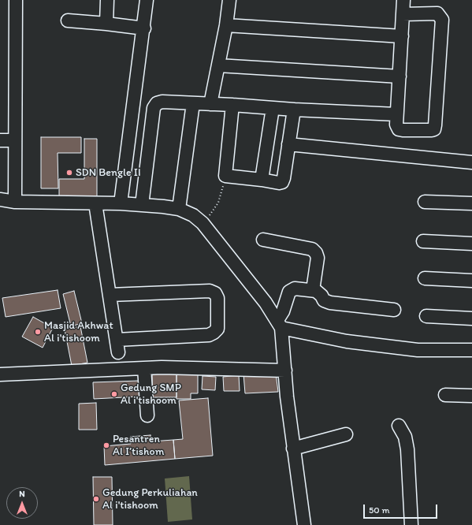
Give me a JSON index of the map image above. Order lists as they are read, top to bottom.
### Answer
{
  "places": [
    "SDN Bengle II",
    "Masjid Akhwat Al i'tishoom",
    "Gedung SMP Al i'tishoom",
    "Pesantren Al I’tishom",
    "Gedung Perkuliahan Al i'tishoom"
  ],
  "scale_bar": "50 m",
  "north": "top"
}
